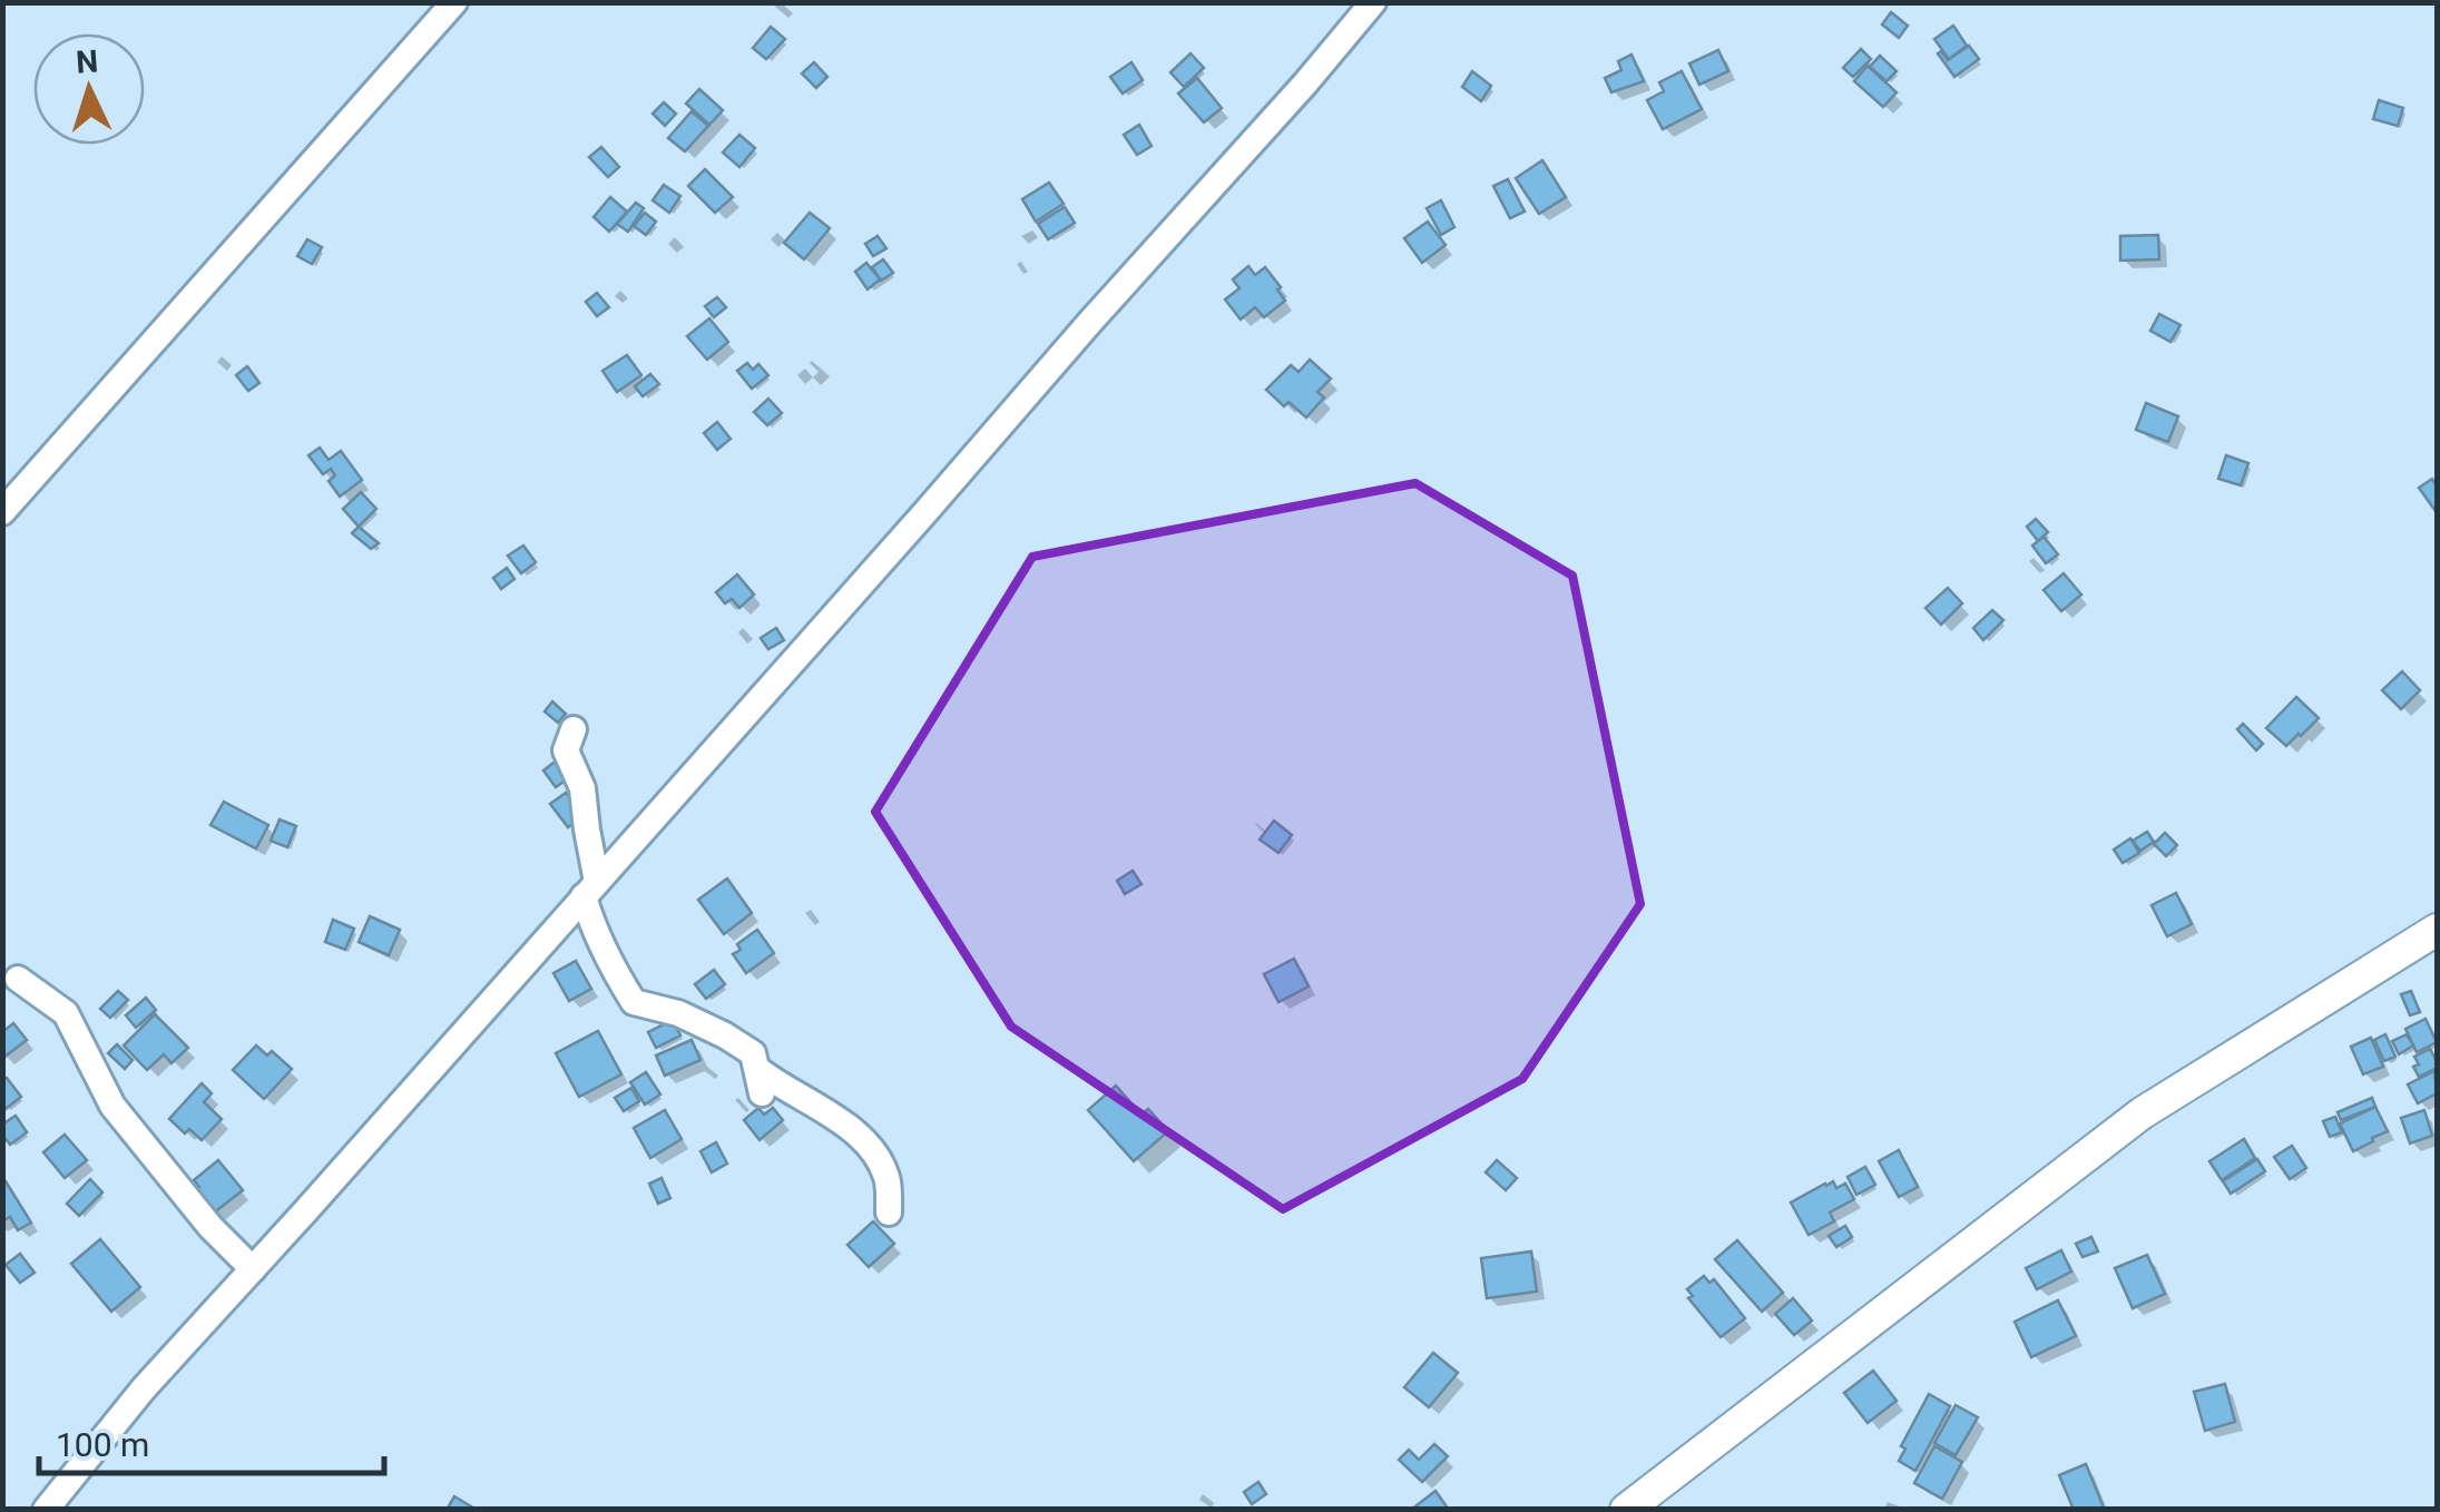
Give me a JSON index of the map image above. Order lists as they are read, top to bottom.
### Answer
{
  "scale_bar": "100 m",
  "north": "top"
}
